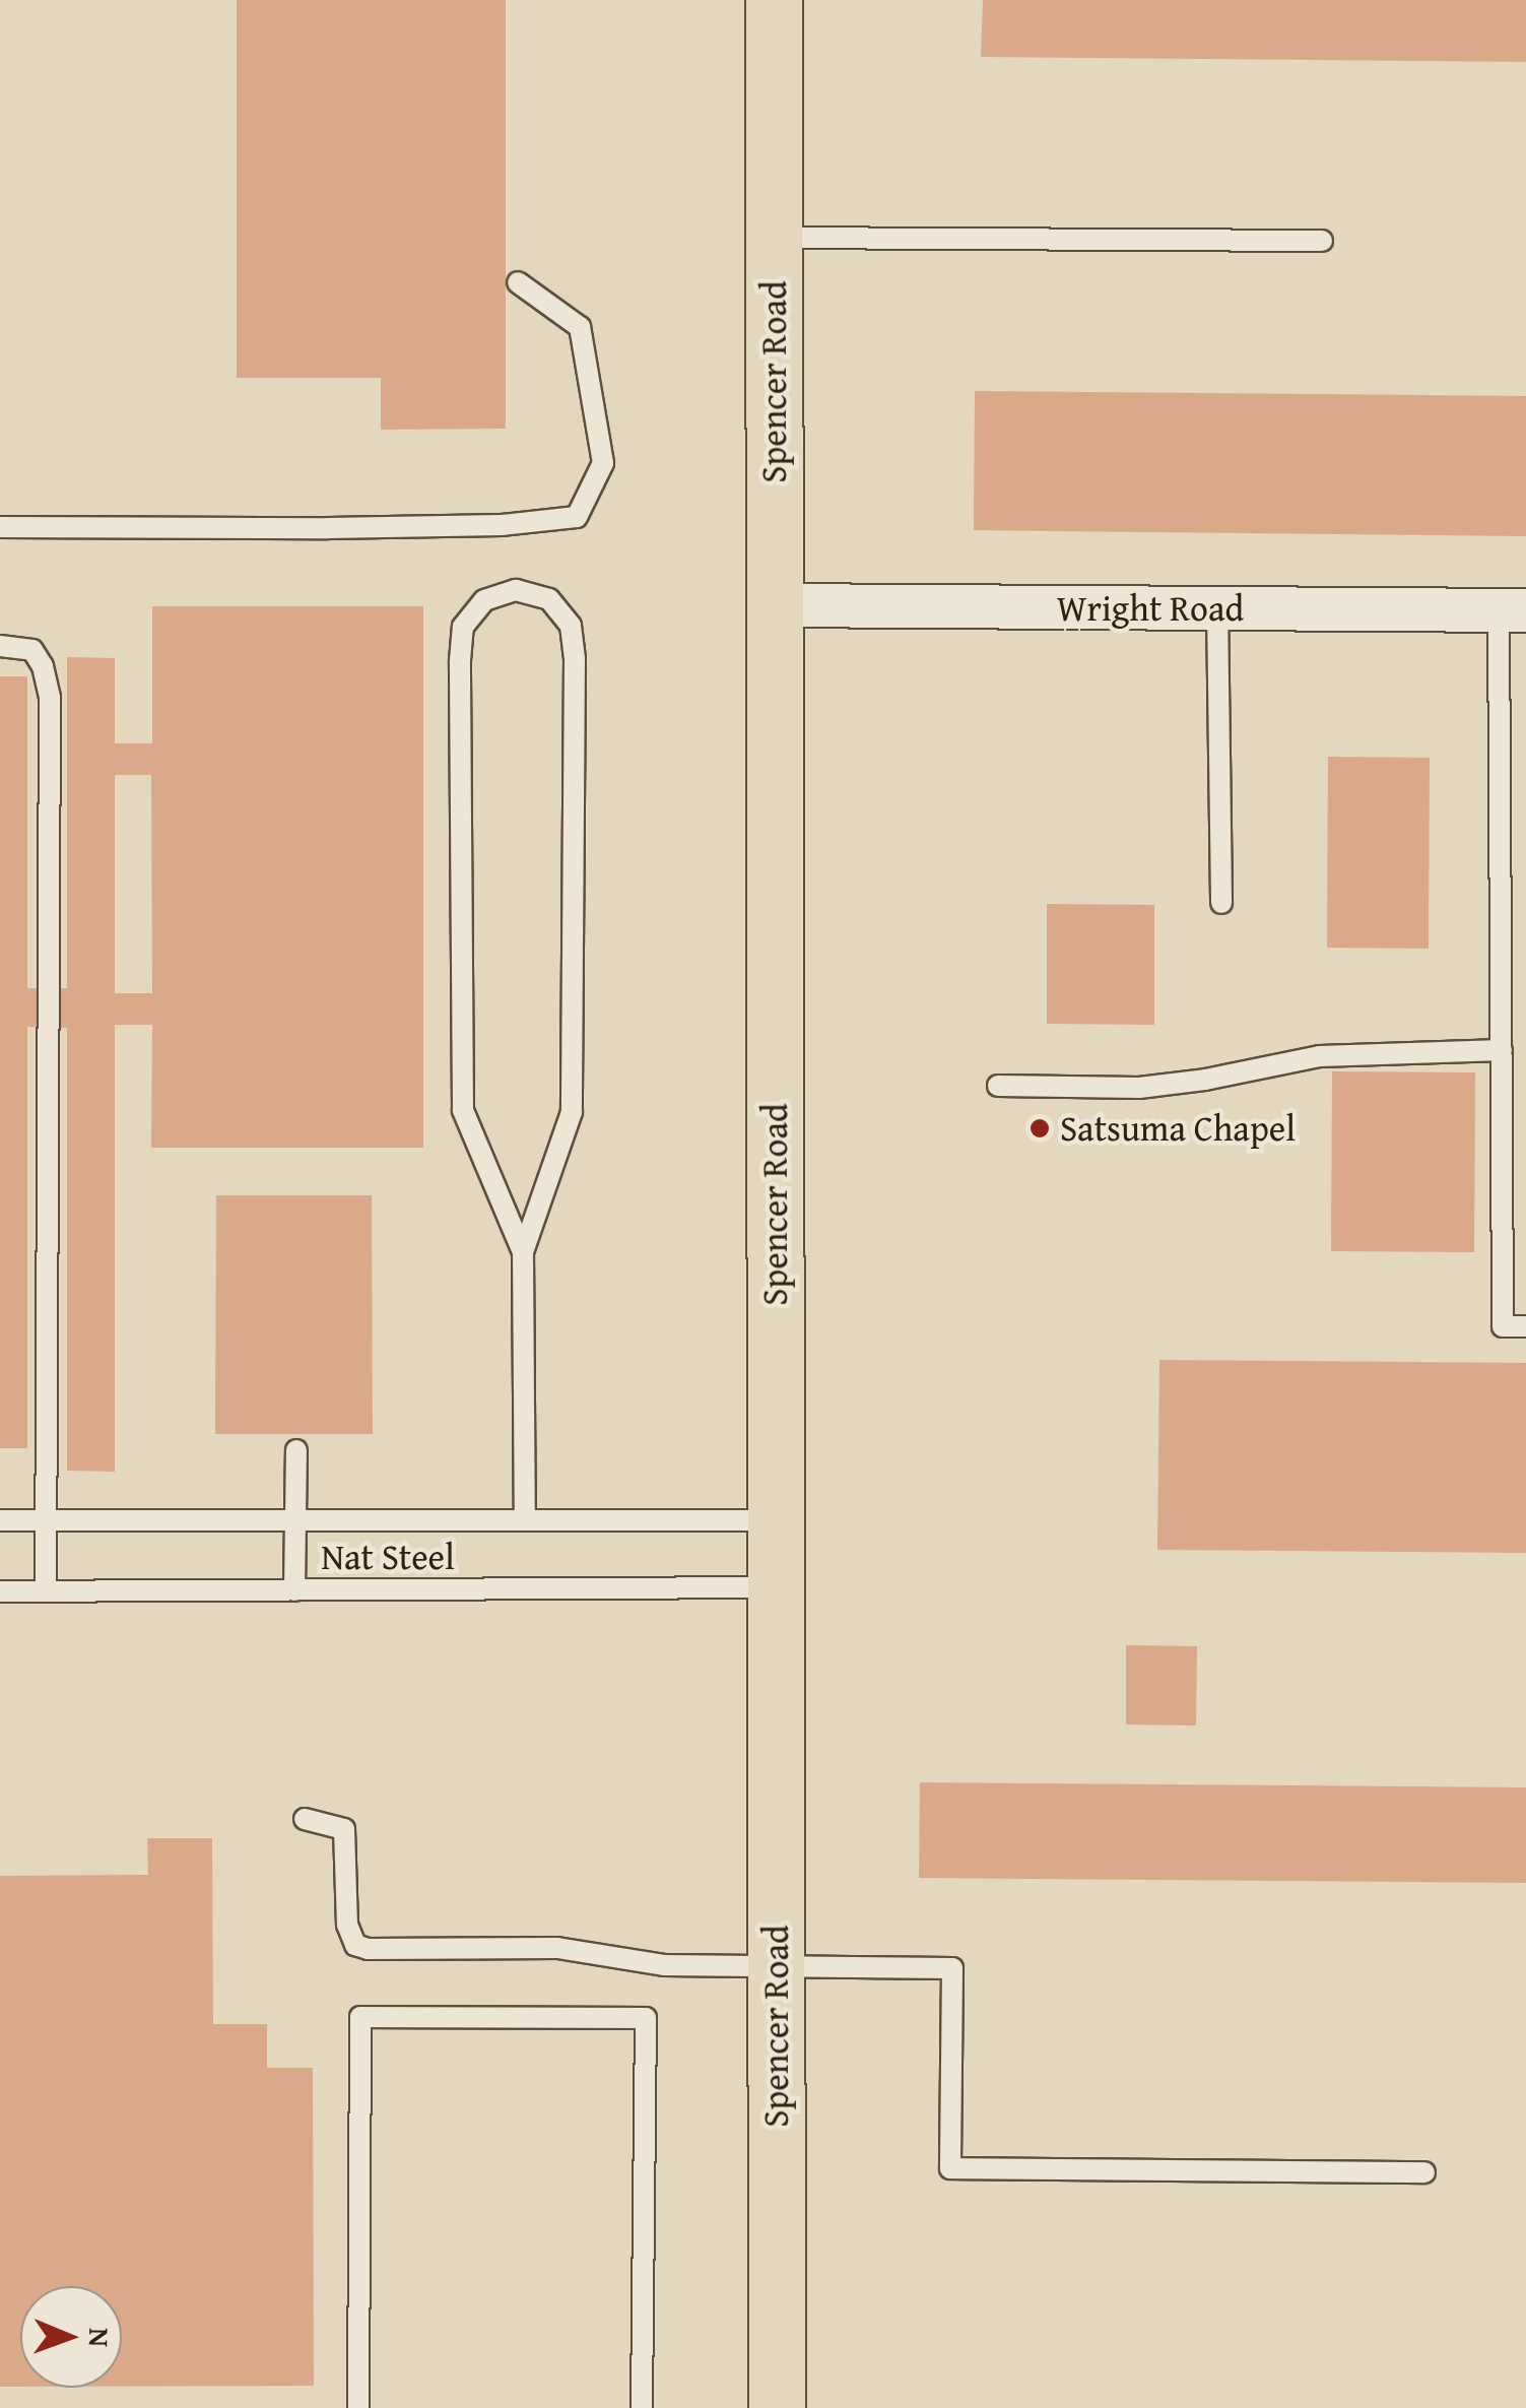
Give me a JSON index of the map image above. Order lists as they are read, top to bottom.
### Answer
{
  "streets": {
    "main road": ["Spencer Road"],
    "street": ["Wright Road"],
    "lane": ["Nat Steel"]
  },
  "crossings": [
    ["Spencer Road", "Wright Road"],
    ["Spencer Road", "Nat Steel"]
  ],
  "places": ["Satsuma Chapel"],
  "north": "right"
}
